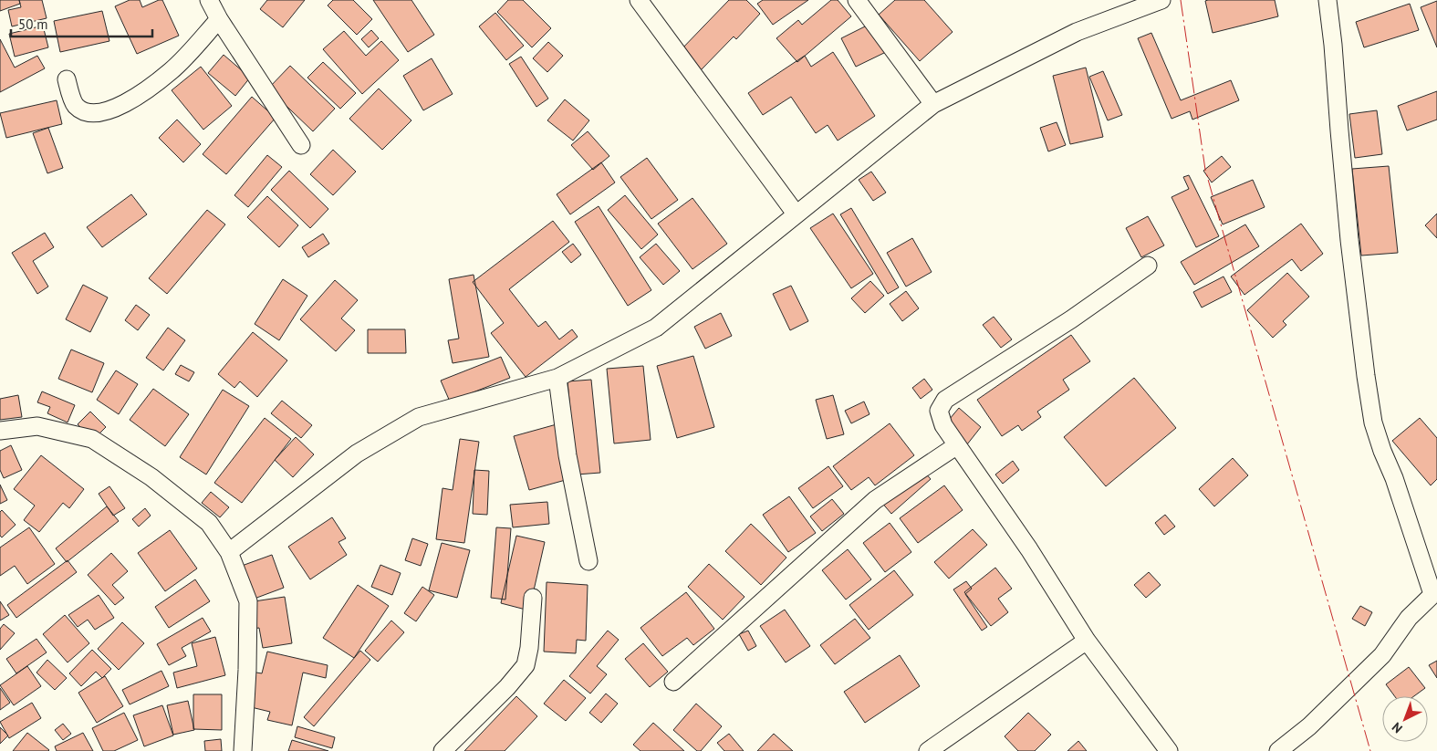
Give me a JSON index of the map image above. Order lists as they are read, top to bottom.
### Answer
{
  "scale_bar": "50 m",
  "north": "bottom left"
}
